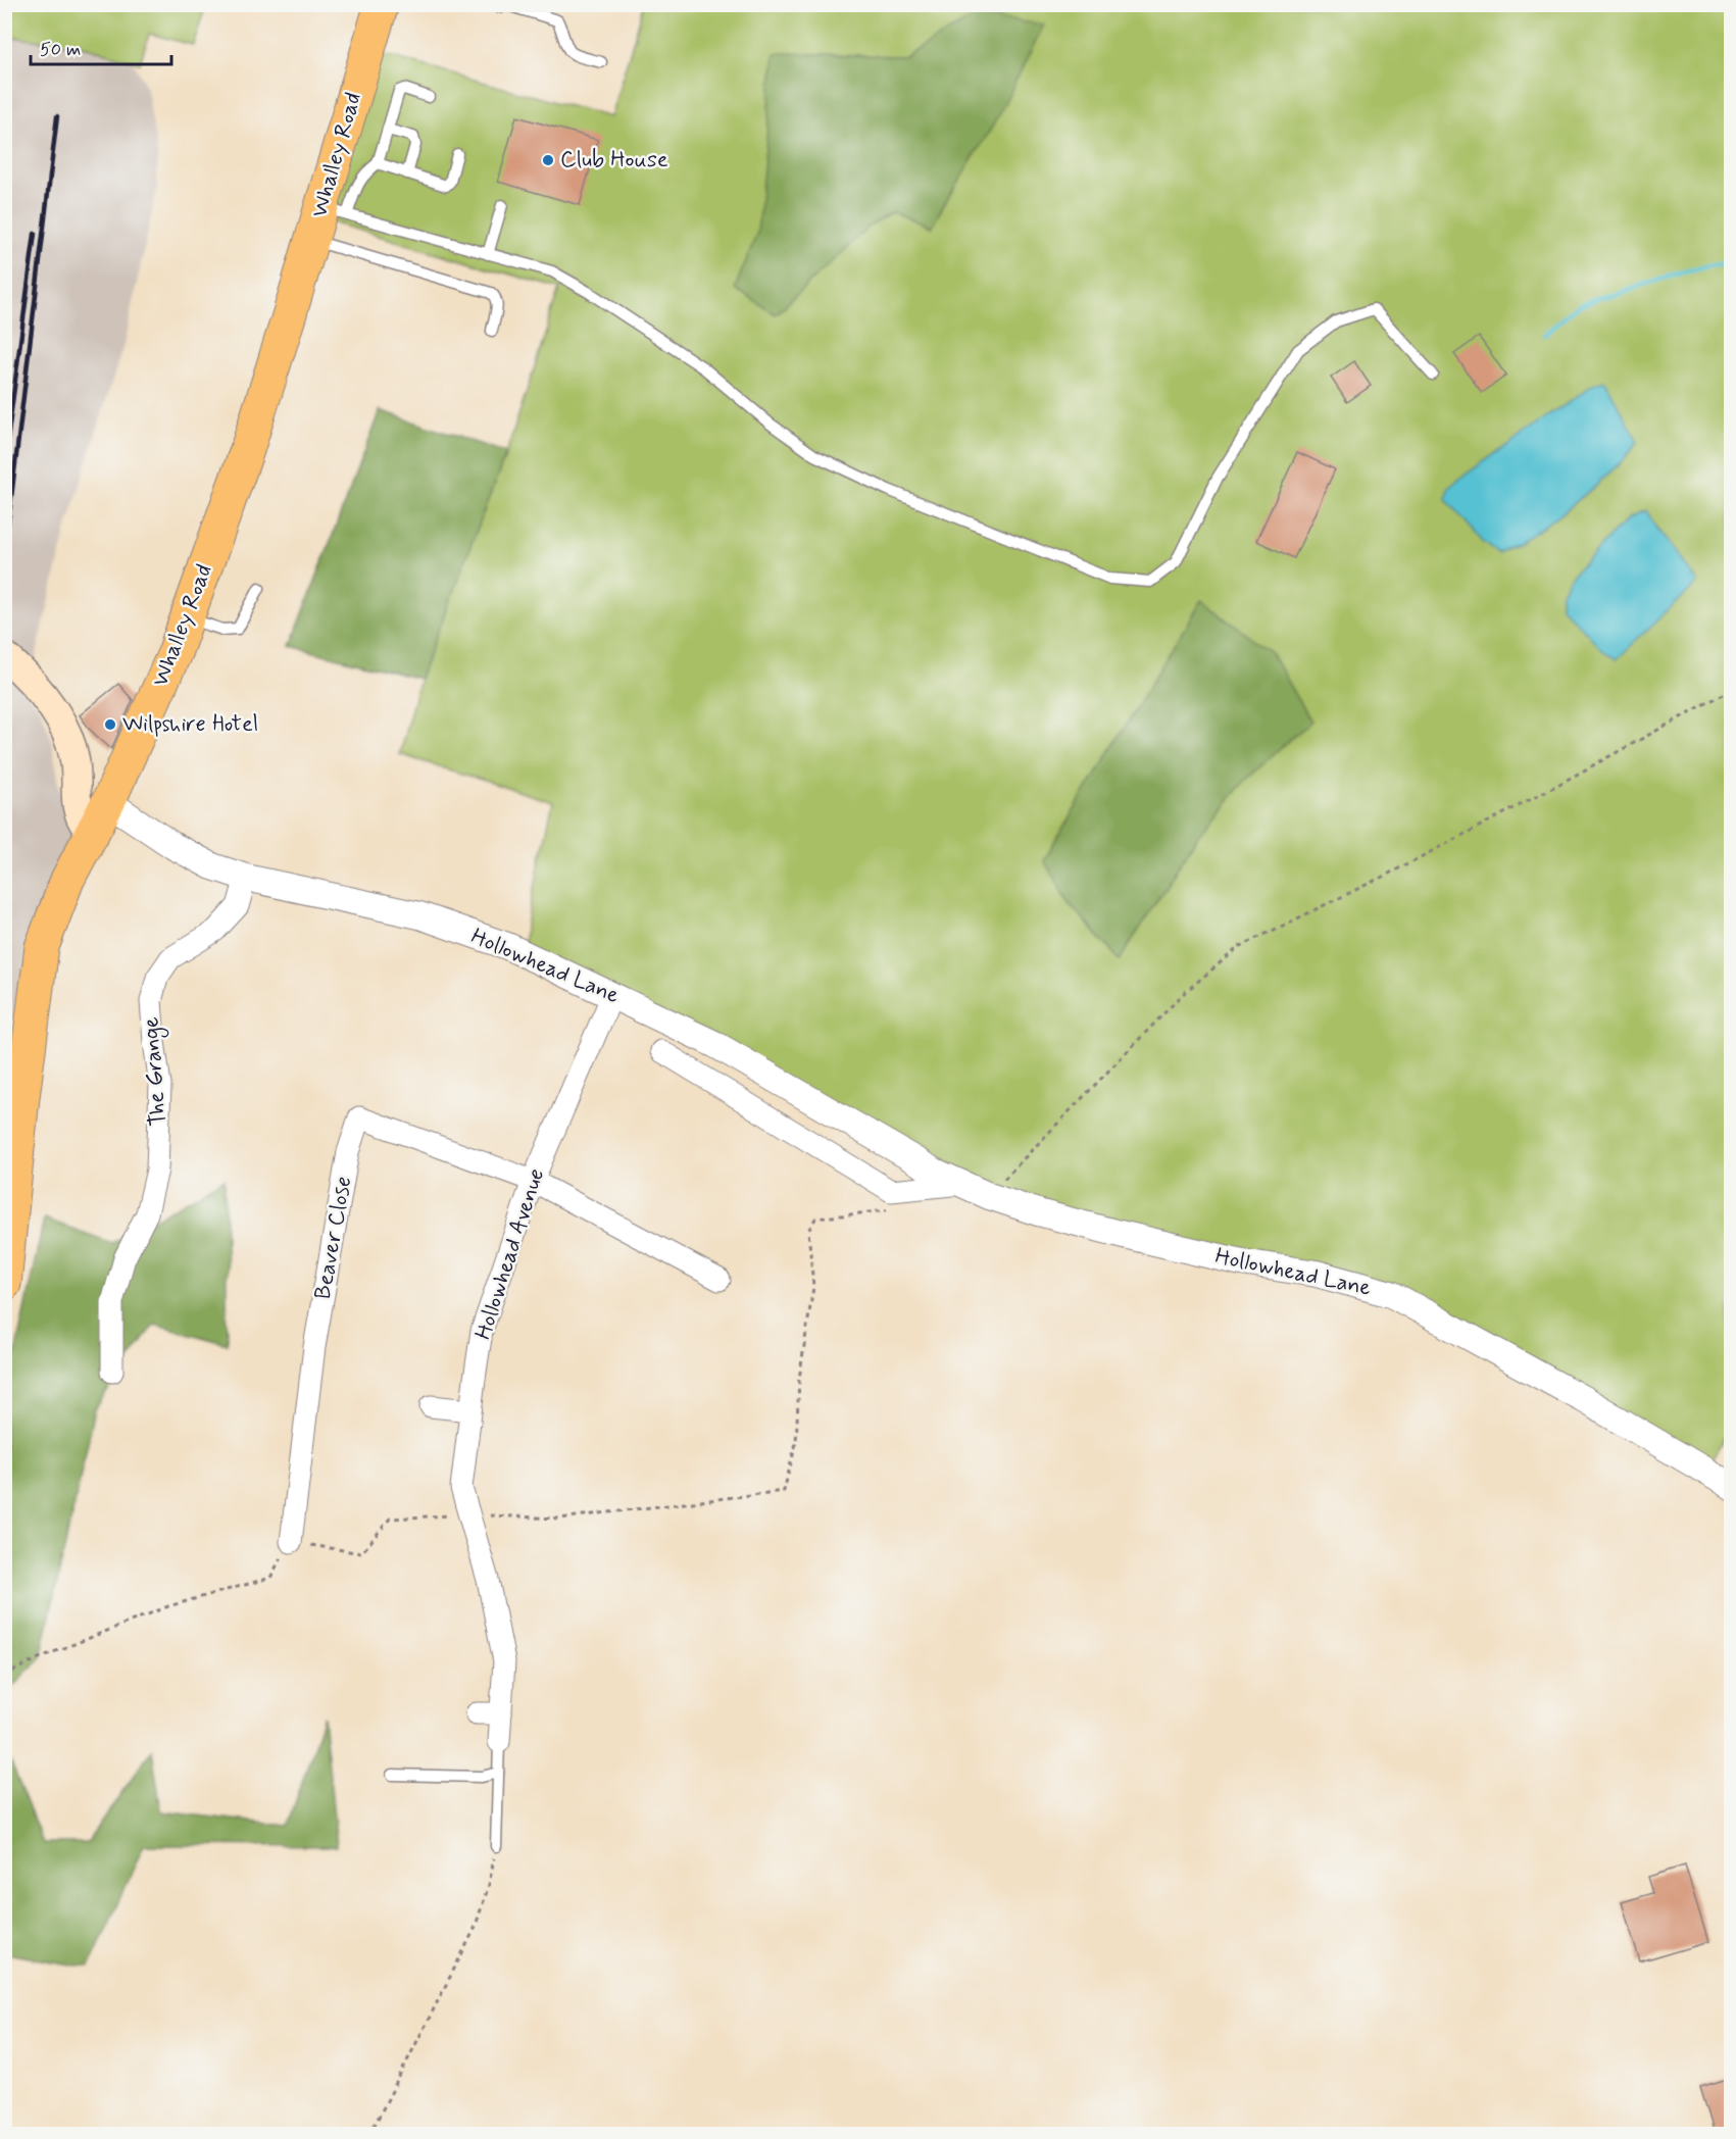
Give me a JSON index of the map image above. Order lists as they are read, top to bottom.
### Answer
{
  "streets": {
    "highway": ["Whalley Road"],
    "street": [
      "Hollowhead Lane",
      "The Grange",
      "Beaver Close",
      "Hollowhead Avenue"
    ]
  },
  "crossings": [
    ["Whalley Road", "Hollowhead Lane"],
    ["Hollowhead Lane", "The Grange"],
    ["Hollowhead Lane", "Hollowhead Avenue"],
    ["Beaver Close", "Hollowhead Avenue"]
  ],
  "places": ["Club House", "Wilpshire Hotel"],
  "scale_bar": "50 m"
}
